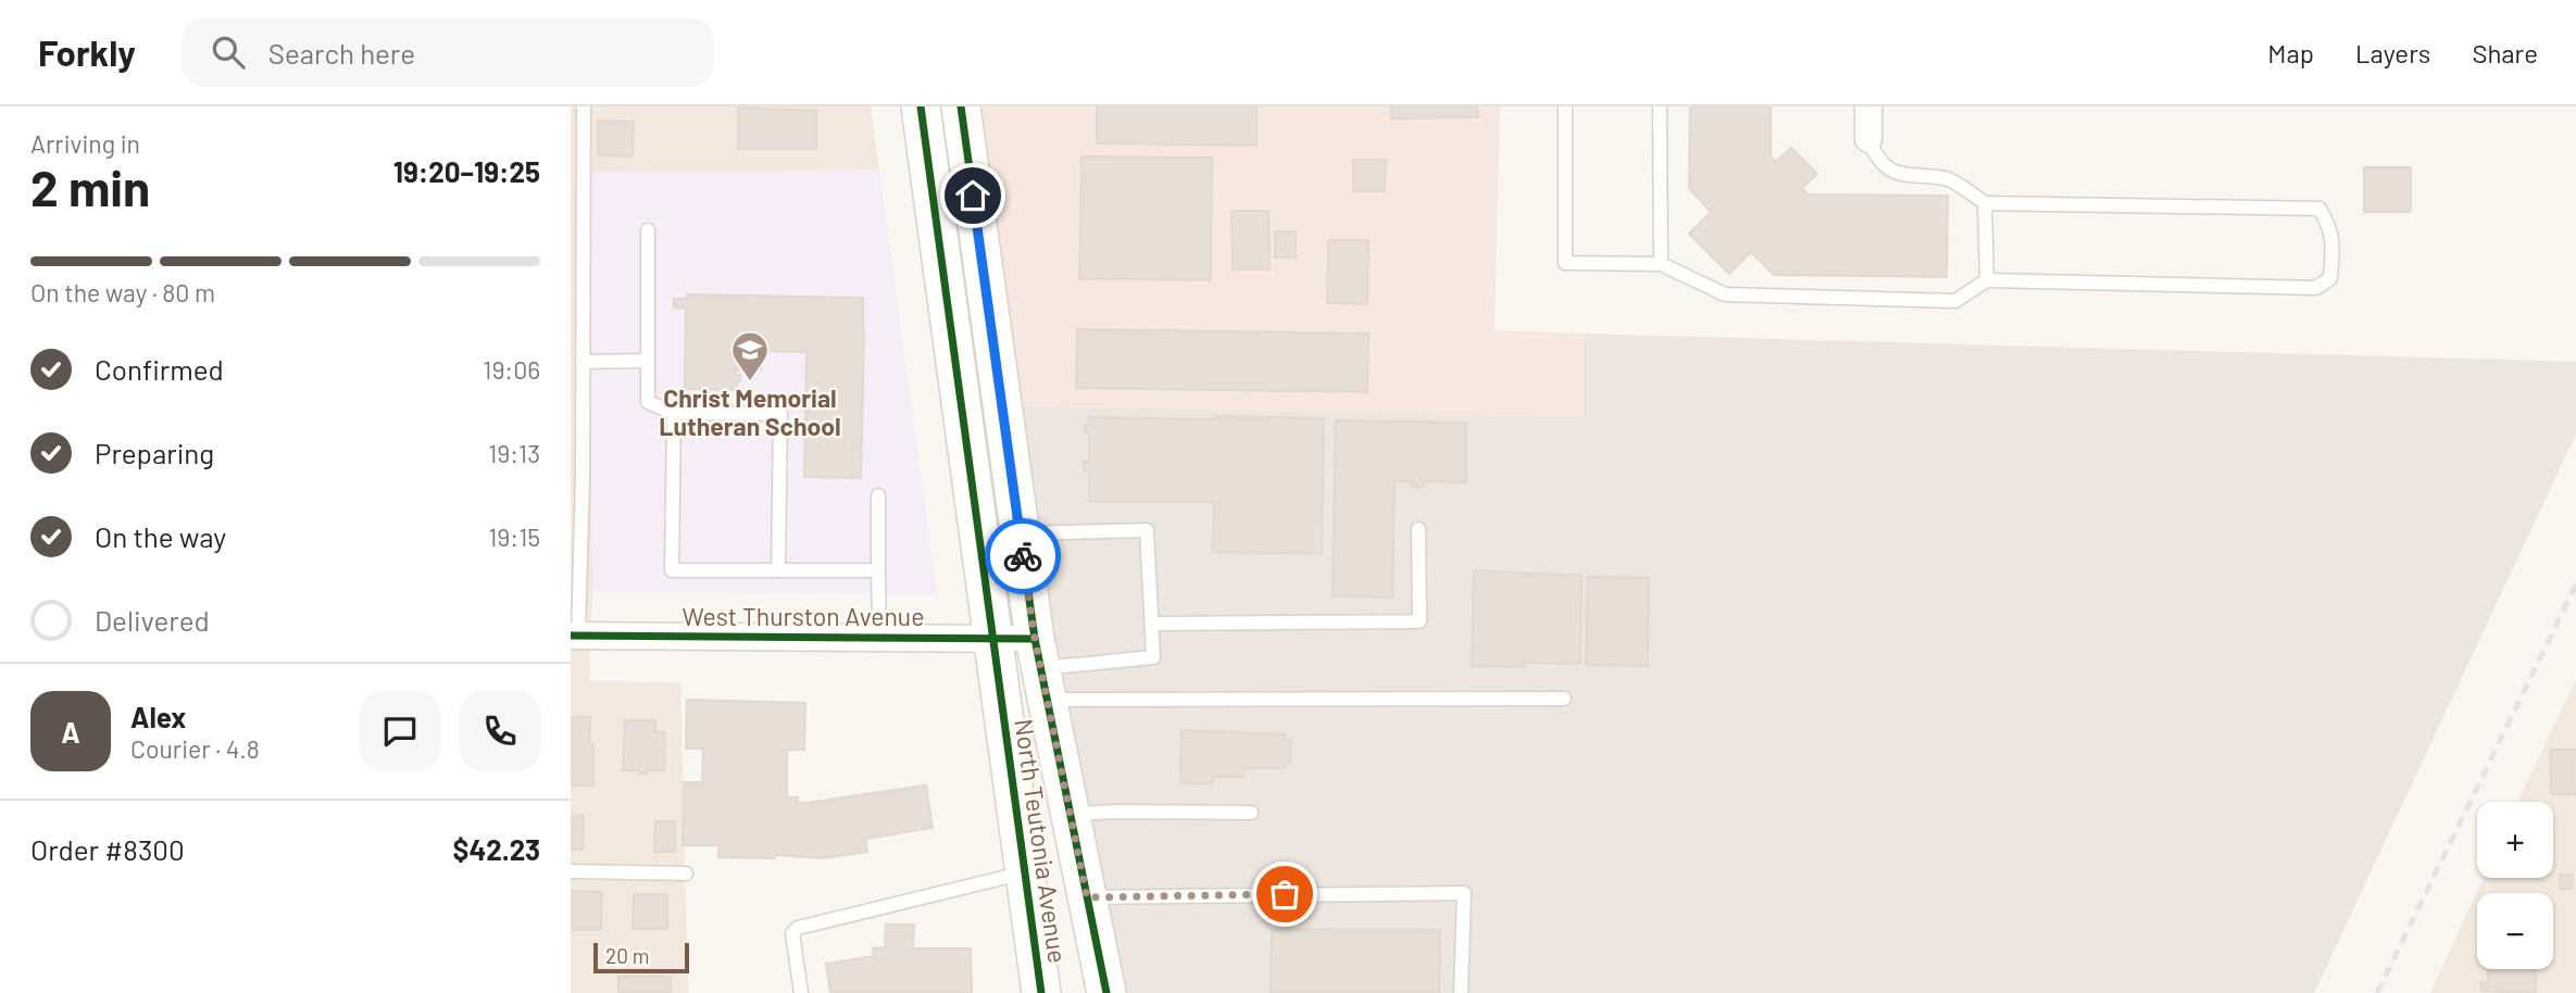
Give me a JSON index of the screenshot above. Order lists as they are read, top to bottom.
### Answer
{
  "streets": {
    "main road": ["North Teutonia Avenue"],
    "street": ["West Thurston Avenue"]
  },
  "crossings": [
    ["West Thurston Avenue", "North Teutonia Avenue"]
  ],
  "places": {
    "school or university": ["Christ Memorial Lutheran School"]
  },
  "scale_bar": "20 m",
  "page": {
    "header": "Forkly",
    "search": "Search here",
    "nav": ["Map", "Layers", "Share"],
    "heading": ["2 min", "Arriving in", "19:20–19:25"],
    "panel": [
      "Alex",
      "Courier · 4.8",
      "Order #8300",
      "$42.23"
    ],
    "bar": "On the way · 80 m",
    "list": [
      ["Confirmed", "19:06"],
      ["Preparing", "19:13"],
      ["On the way", "19:15"],
      "Delivered"
    ],
    "round": "A",
    "map_buttons": ["+", "−"],
    "scale": "20 m"
  }
}
